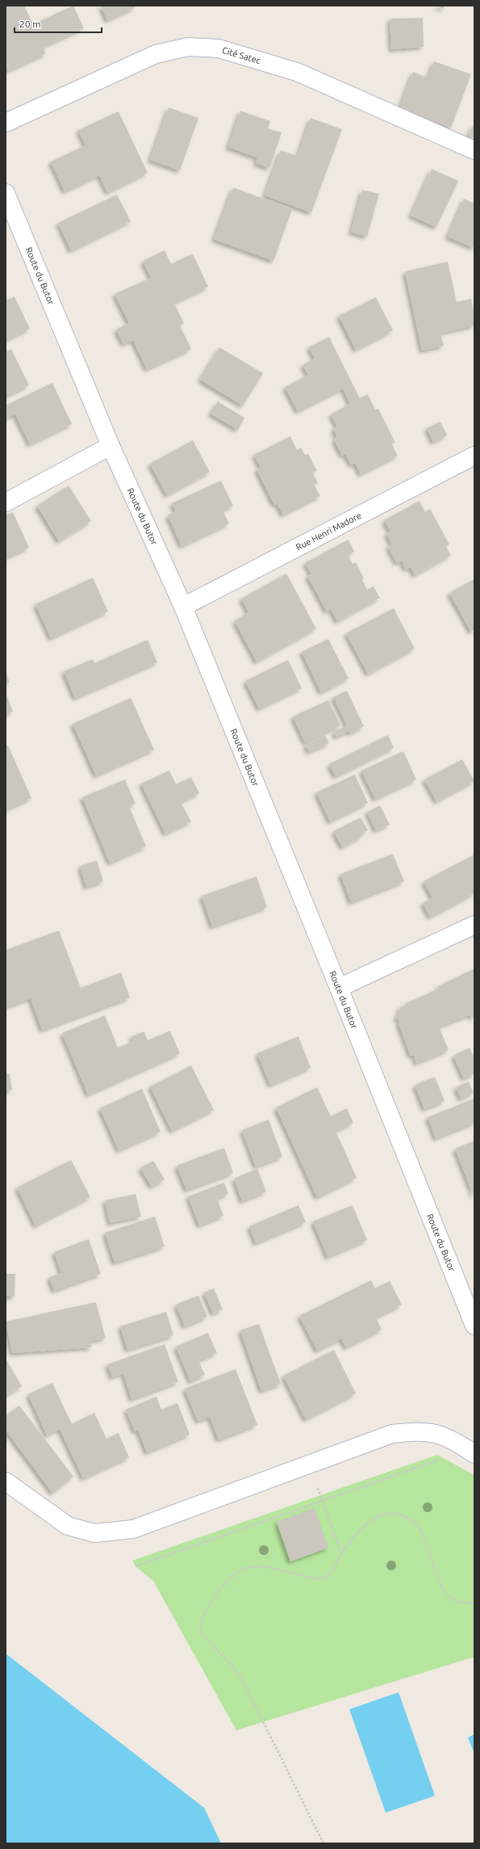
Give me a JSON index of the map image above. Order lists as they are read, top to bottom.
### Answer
{
  "streets": {
    "street": ["Cité Satec", "Route du Butor", "Rue Henri Madore"]
  },
  "crossings": [
    ["Route du Butor", "Rue Henri Madore"]
  ],
  "scale_bar": "20 m"
}
